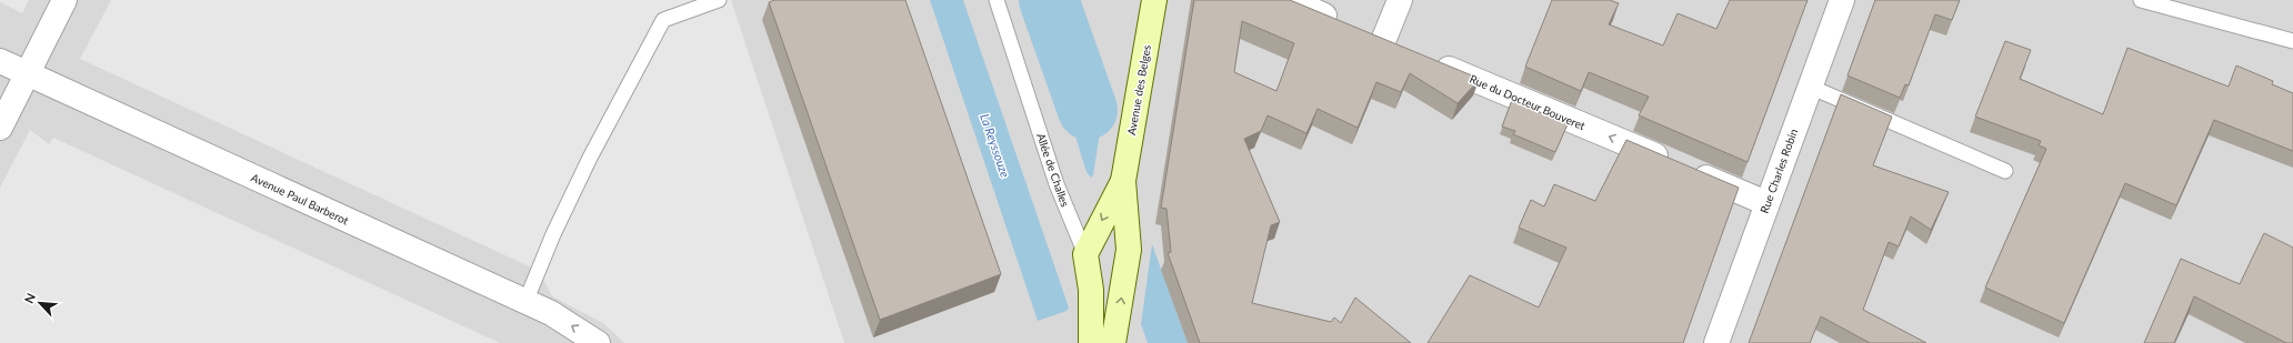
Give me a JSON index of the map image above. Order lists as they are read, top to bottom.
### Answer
{
  "streets": {
    "main road": ["Avenue des Belges", "Allée de Challes"],
    "street": ["Rue du Docteur Bouveret", "Rue Charles Robin", "Avenue Paul Barberot"]
  },
  "crossings": [
    ["Avenue des Belges", "Allée de Challes"],
    ["Rue du Docteur Bouveret", "Rue Charles Robin"]
  ],
  "one_way": ["Rue du Docteur Bouveret"],
  "water": ["La Reyssouze"],
  "north": "top left"
}
